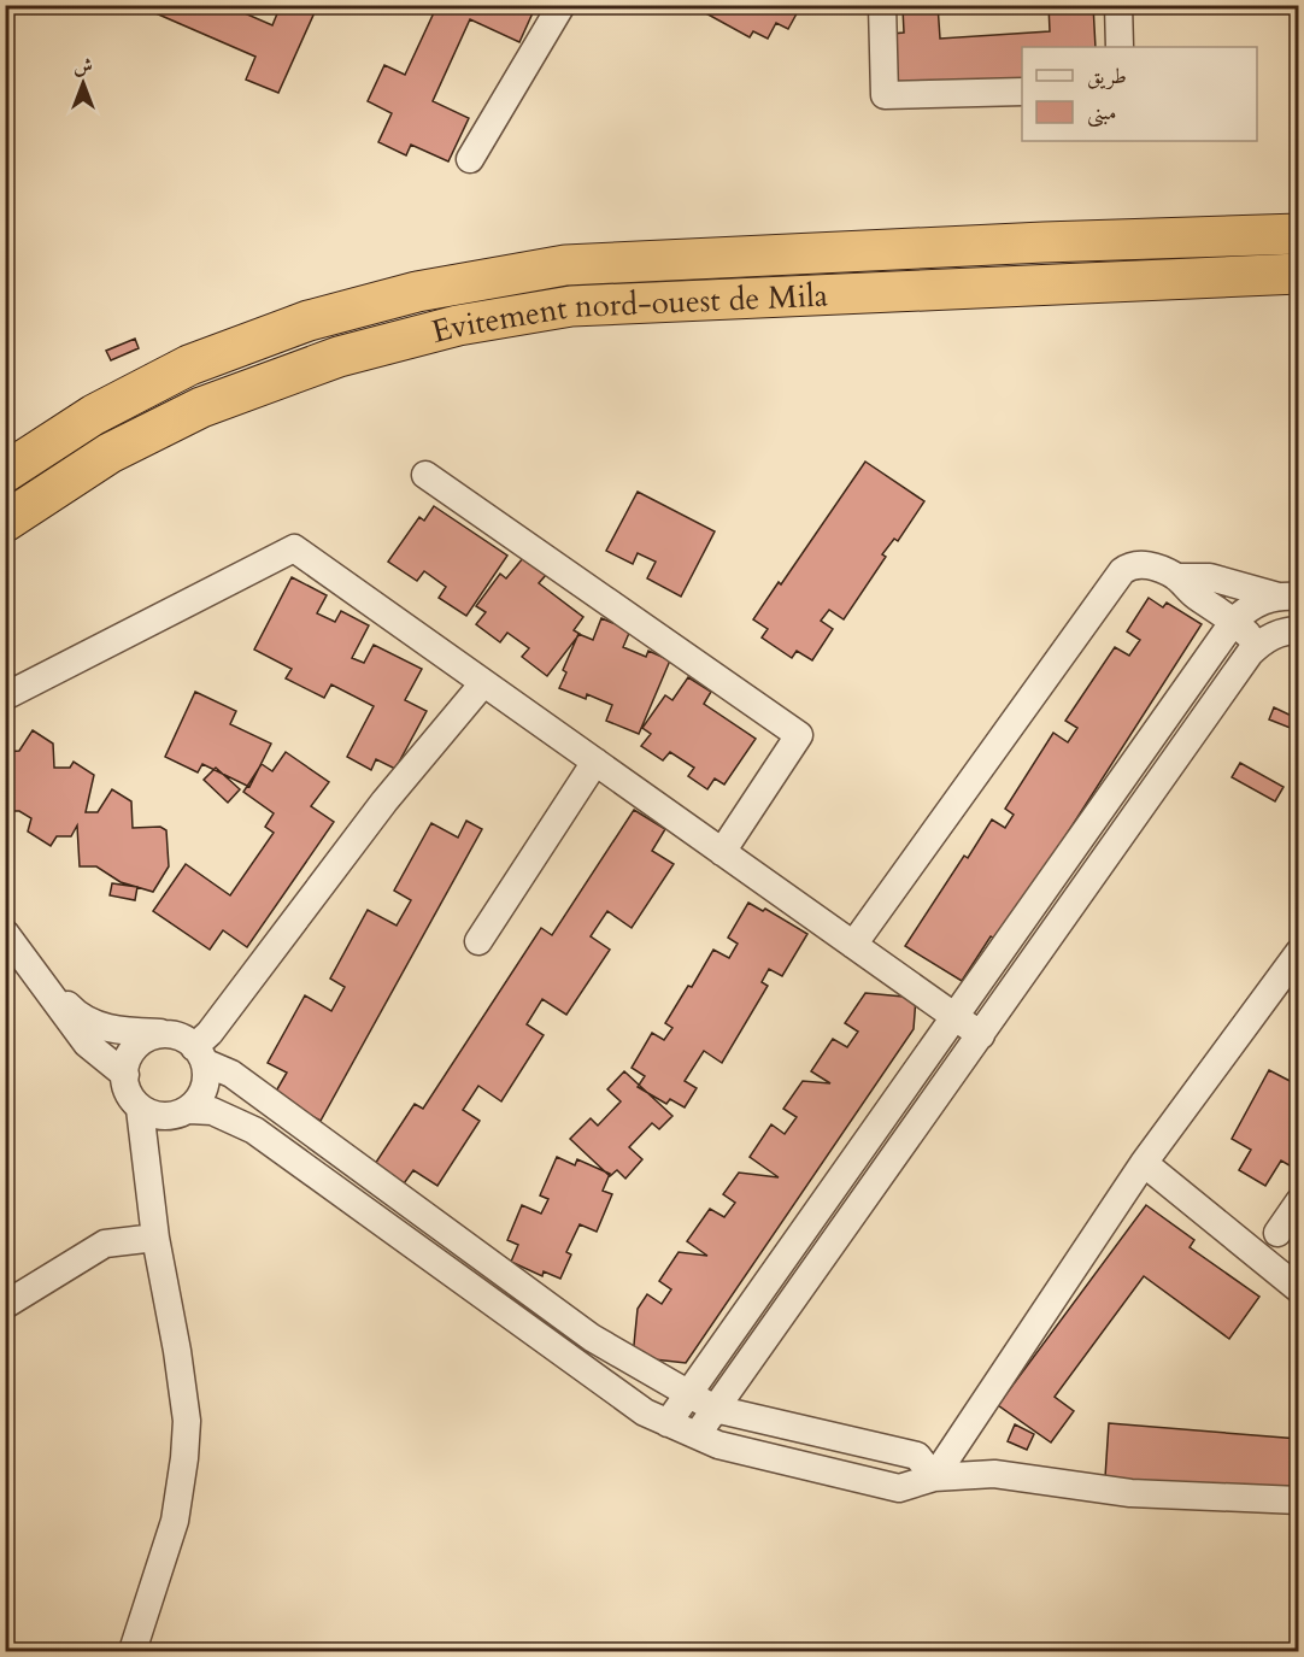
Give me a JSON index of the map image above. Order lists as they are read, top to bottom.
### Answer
{
  "streets": {
    "highway": ["Evitement nord-ouest de Mila"]
  },
  "legend": ["طريق", "مبنى"],
  "north": "top"
}
